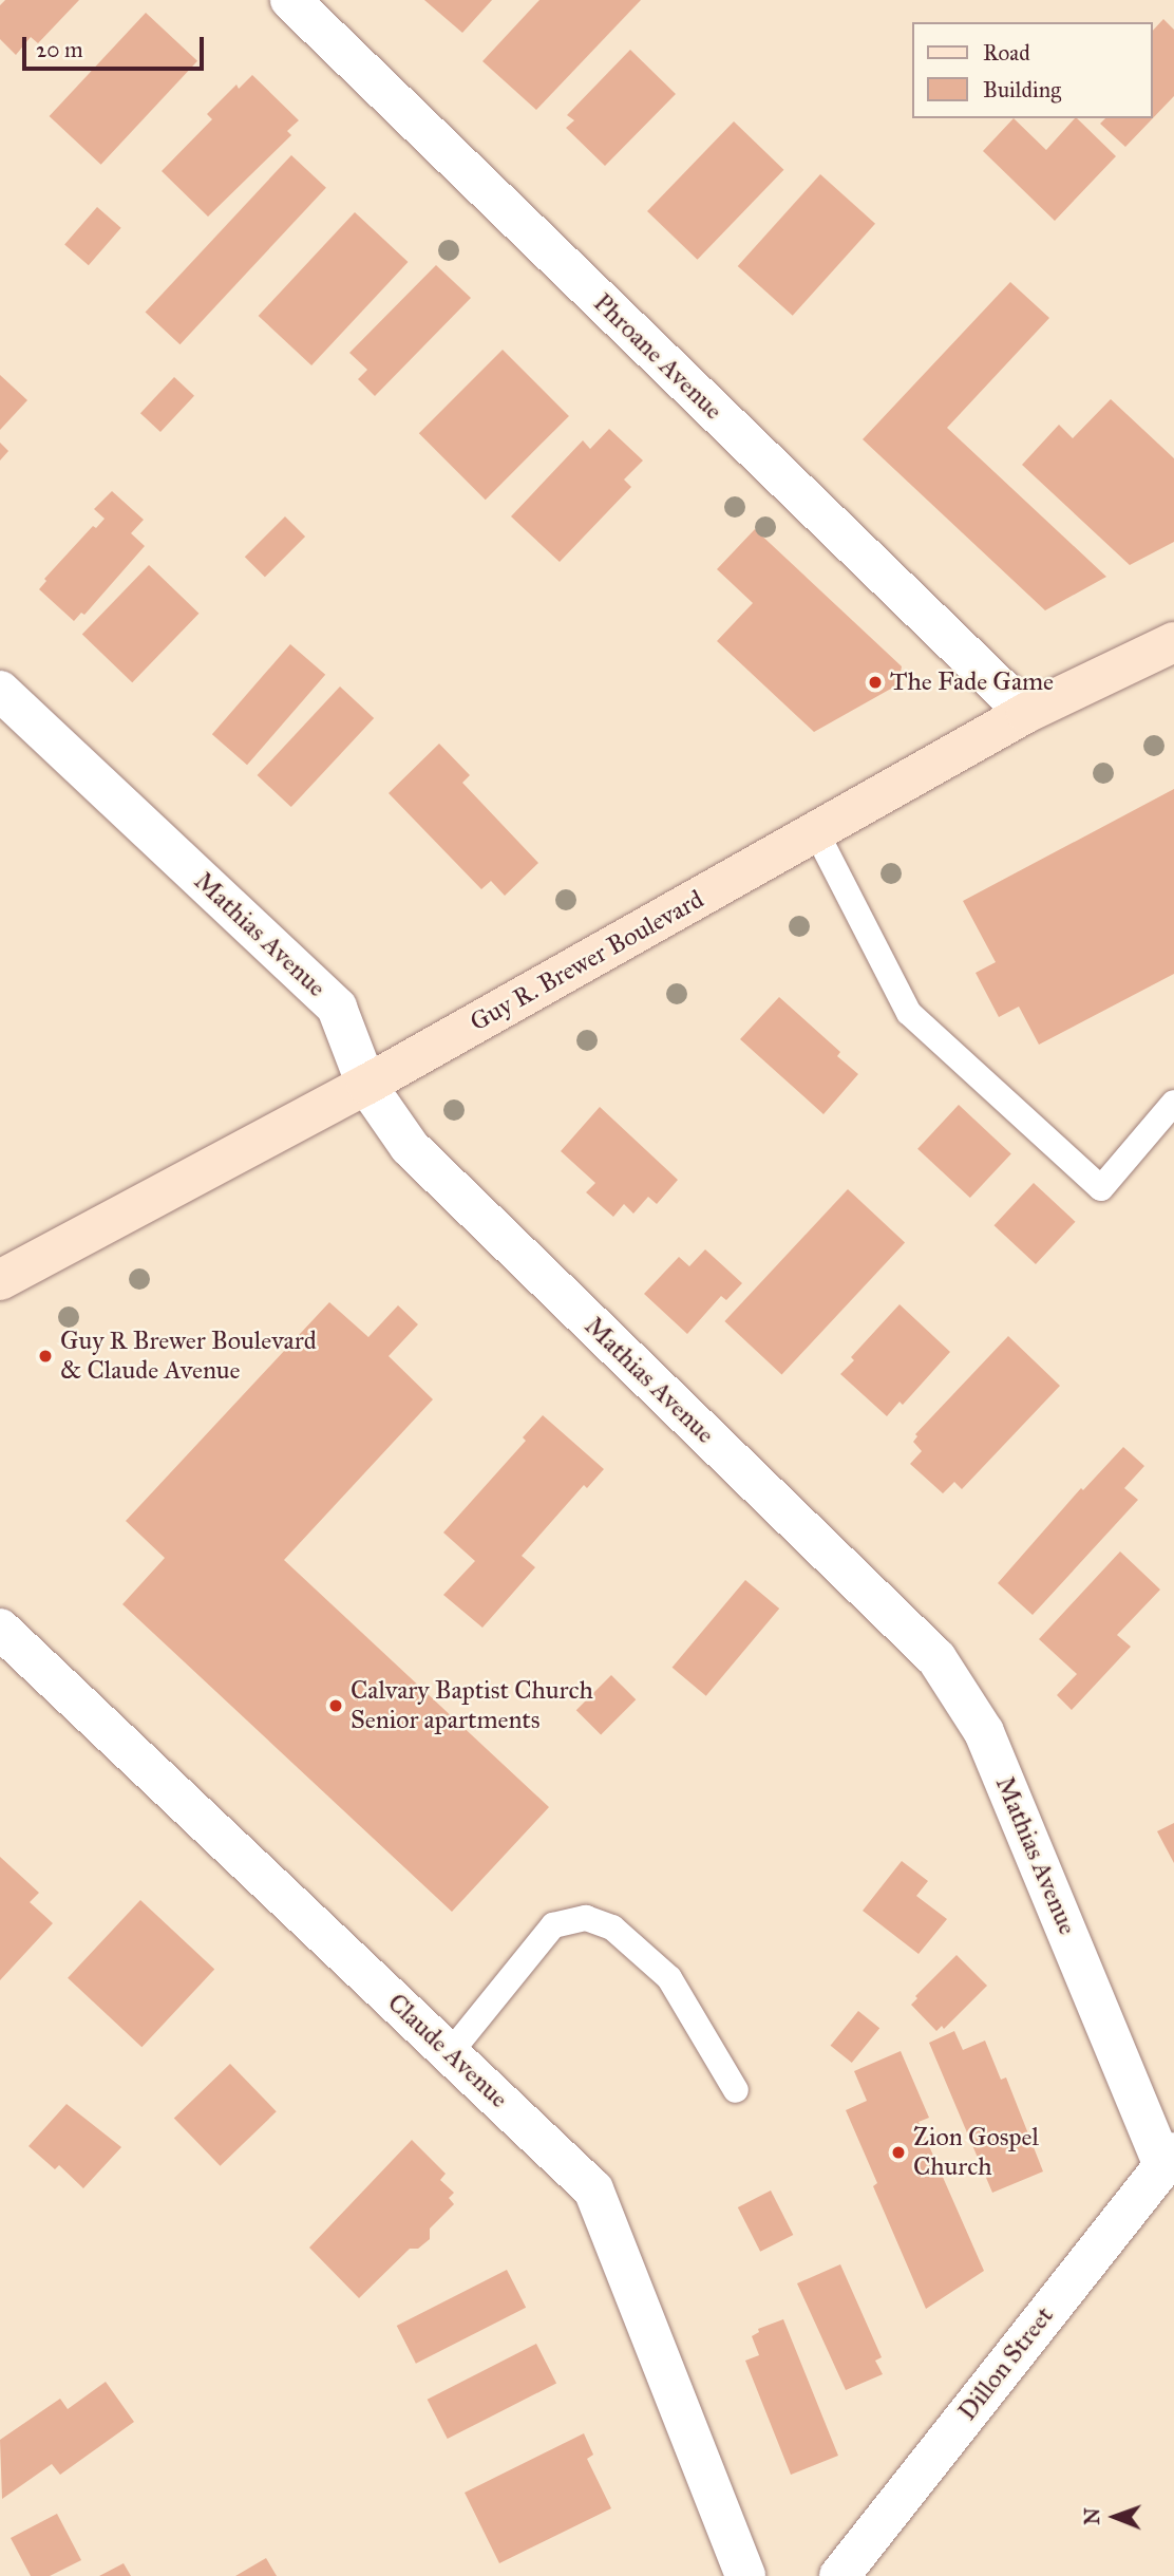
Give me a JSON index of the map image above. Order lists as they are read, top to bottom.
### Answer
{
  "streets": {
    "main road": ["Guy R. Brewer Boulevard"],
    "street": [
      "Phroane Avenue",
      "Mathias Avenue",
      "Claude Avenue",
      "Dillon Street"
    ]
  },
  "crossings": [
    ["Phroane Avenue", "Guy R. Brewer Boulevard"],
    ["Mathias Avenue", "Guy R. Brewer Boulevard"],
    ["Mathias Avenue", "Dillon Street"]
  ],
  "places": [
    "The Fade Game",
    "Guy R Brewer Boulevard & Claude Avenue",
    "Calvary Baptist Church Senior apartments",
    "Zion Gospel Church"
  ],
  "legend": ["Road", "Building"],
  "scale_bar": "20 m",
  "north": "left"
}
